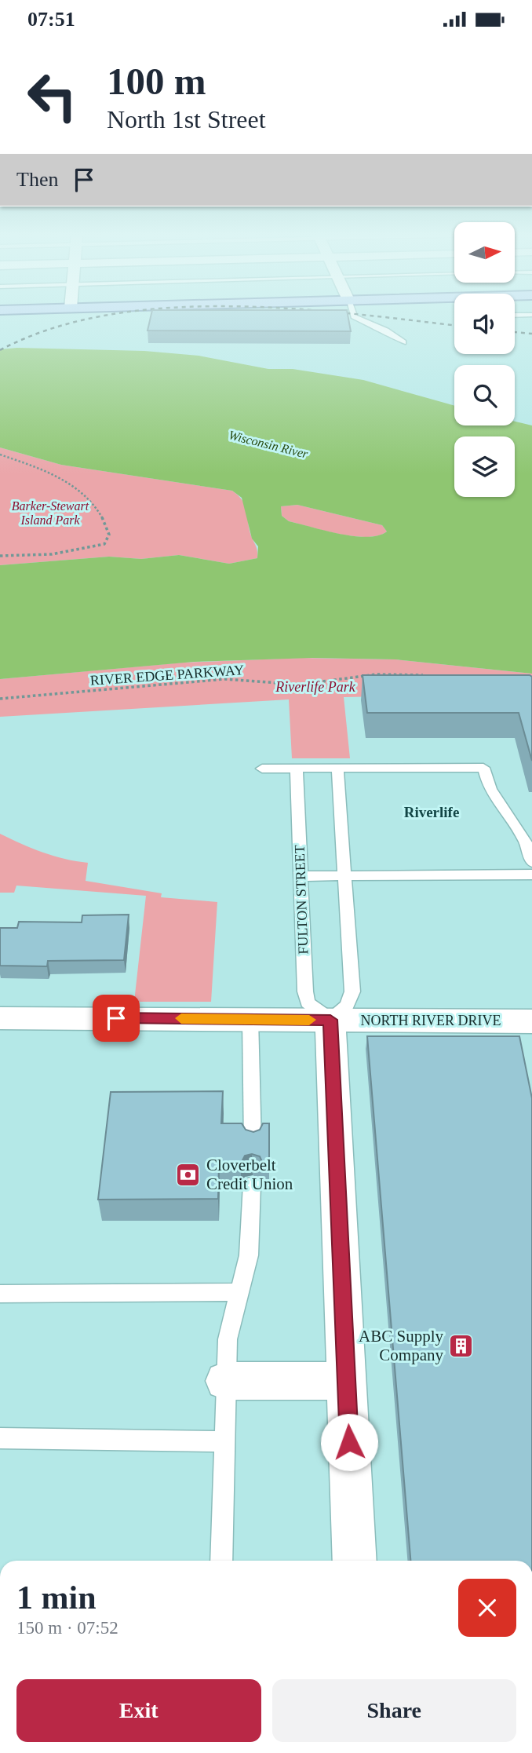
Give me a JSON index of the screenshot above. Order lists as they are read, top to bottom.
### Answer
{
  "streets": {
    "street": ["NORTH RIVER DRIVE"],
    "lane": ["FULTON STREET"],
    "path": ["RIVER EDGE PARKWAY"]
  },
  "crossings": [
    ["FULTON STREET", "NORTH RIVER DRIVE"]
  ],
  "districts": ["Riverlife"],
  "water": ["Wisconsin River"],
  "parks": ["Barker-Stewart Island Park", "Riverlife Park"],
  "places": {
    "bank": ["Cloverbelt Credit Union"],
    "building": ["ABC Supply Company"]
  },
  "north": "right",
  "page": {
    "status": "07:51",
    "turn": ["100 m", "North 1st Street"],
    "then": "Then",
    "heading": ["1 min", "150 m · 07:52"],
    "buttons": ["Exit", "Share"]
  }
}
